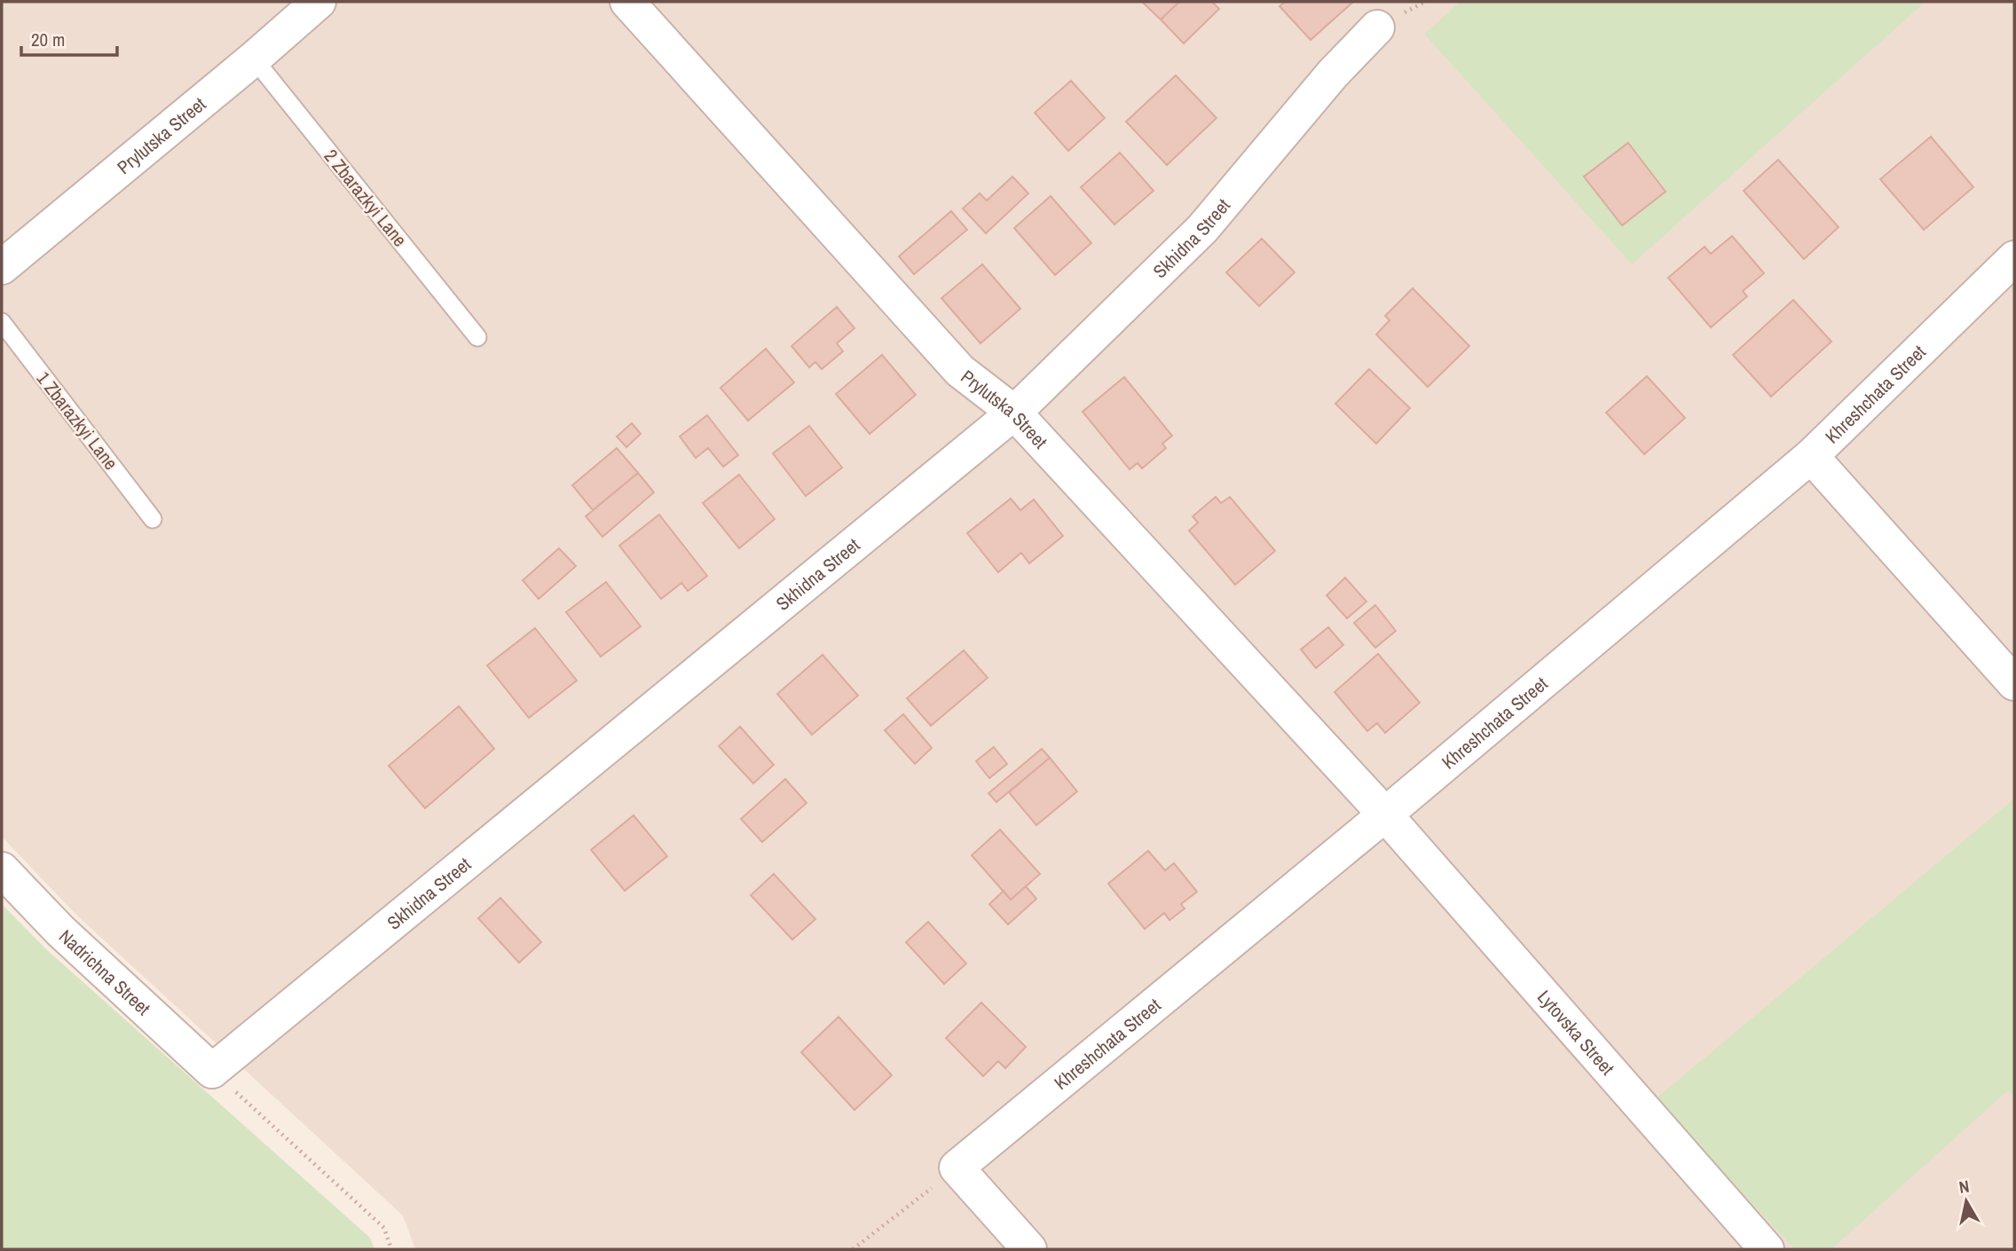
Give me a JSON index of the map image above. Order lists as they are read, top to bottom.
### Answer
{
  "streets": {
    "street": [
      "Prylutska Street",
      "Skhidna Street",
      "Khreshchata Street",
      "Nadrichna Street",
      "Lytovska Street"
    ],
    "lane": ["2 Zbarazkyi Lane", "1 Zbarazkyi Lane"]
  },
  "crossings": [
    ["Prylutska Street", "2 Zbarazkyi Lane"],
    ["Prylutska Street", "Skhidna Street"],
    ["Prylutska Street", "Khreshchata Street"],
    ["Prylutska Street", "Lytovska Street"],
    ["Skhidna Street", "Nadrichna Street"],
    ["Khreshchata Street", "Lytovska Street"]
  ],
  "scale_bar": "20 m",
  "north": "top"
}
